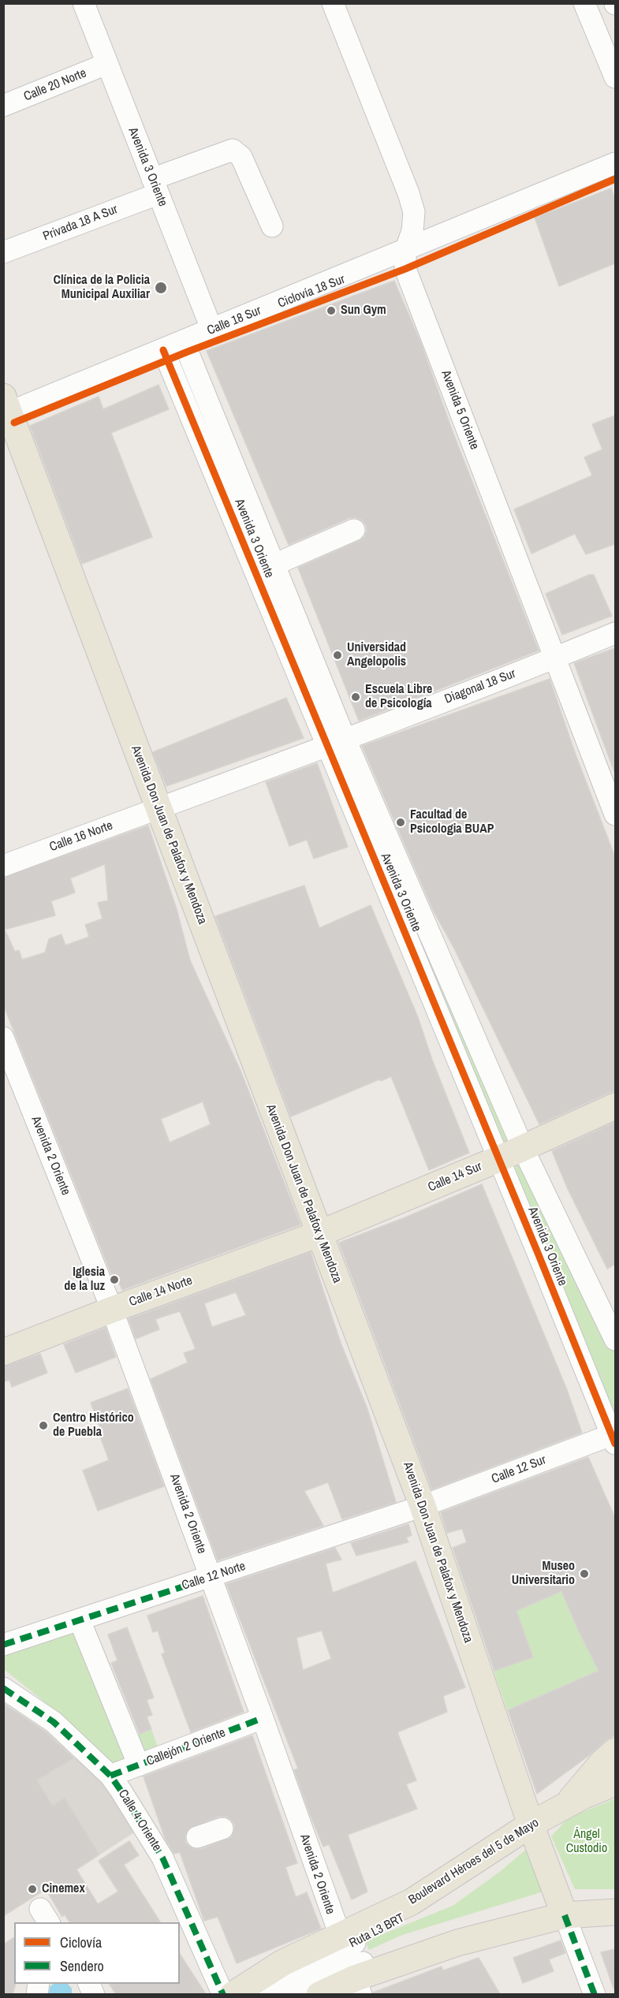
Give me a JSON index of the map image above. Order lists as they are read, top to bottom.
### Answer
{
  "streets": {
    "main road": [
      "Avenida Don Juan de Palafox y Mendoza",
      "Calle 14 Sur",
      "Calle 14 Norte",
      "Boulevard Héroes del 5 de Mayo"
    ],
    "street": [
      "Calle 20 Norte",
      "Avenida 3 Oriente",
      "Privada 18 A Sur",
      "Calle 18 Sur",
      "Avenida 5 Oriente",
      "Diagonal 18 Sur",
      "Calle 16 Norte",
      "Avenida 2 Oriente",
      "Calle 12 Sur",
      "Calle 12 Norte",
      "Callejón 2 Oriente",
      "Calle 4 Oriente",
      "Ruta L3 BRT"
    ],
    "cycle path": ["Ciclovía 18 Sur"]
  },
  "crossings": [
    ["Calle 20 Norte", "Avenida 3 Oriente"],
    ["Avenida 3 Oriente", "Privada 18 A Sur"],
    ["Avenida 3 Oriente", "Calle 18 Sur"],
    ["Avenida 3 Oriente", "Diagonal 18 Sur"],
    ["Avenida 3 Oriente", "Calle 14 Sur"],
    ["Avenida 3 Oriente", "Calle 12 Sur"],
    ["Calle 18 Sur", "Avenida 5 Oriente"],
    ["Calle 18 Sur", "Avenida Don Juan de Palafox y Mendoza"],
    ["Avenida 5 Oriente", "Diagonal 18 Sur"],
    ["Diagonal 18 Sur", "Avenida Don Juan de Palafox y Mendoza"],
    ["Diagonal 18 Sur", "Calle 16 Norte"],
    ["Avenida Don Juan de Palafox y Mendoza", "Calle 16 Norte"],
    ["Avenida Don Juan de Palafox y Mendoza", "Calle 14 Sur"],
    ["Avenida Don Juan de Palafox y Mendoza", "Calle 14 Norte"],
    ["Avenida Don Juan de Palafox y Mendoza", "Calle 12 Sur"],
    ["Avenida Don Juan de Palafox y Mendoza", "Calle 12 Norte"],
    ["Avenida Don Juan de Palafox y Mendoza", "Boulevard Héroes del 5 de Mayo"],
    ["Avenida 2 Oriente", "Calle 14 Norte"],
    ["Avenida 2 Oriente", "Calle 12 Norte"],
    ["Avenida 2 Oriente", "Callejón 2 Oriente"],
    ["Avenida 2 Oriente", "Boulevard Héroes del 5 de Mayo"],
    ["Avenida 2 Oriente", "Ruta L3 BRT"],
    ["Calle 14 Sur", "Calle 14 Norte"],
    ["Calle 12 Sur", "Calle 12 Norte"],
    ["Callejón 2 Oriente", "Calle 4 Oriente"],
    ["Boulevard Héroes del 5 de Mayo", "Ruta L3 BRT"]
  ],
  "parks": ["Ángel Custodio"],
  "places": [
    "Clínica de la Policia Municipal Auxiliar",
    "Sun Gym",
    "Universidad Angelopolis",
    "Escuela Libre de Psicología",
    "Facultad de Psicologia BUAP",
    "Iglesia de la luz",
    "Centro Histórico de Puebla",
    "Museo Universitario",
    "Cinemex"
  ],
  "legend": ["Ciclovía", "Sendero"]
}
